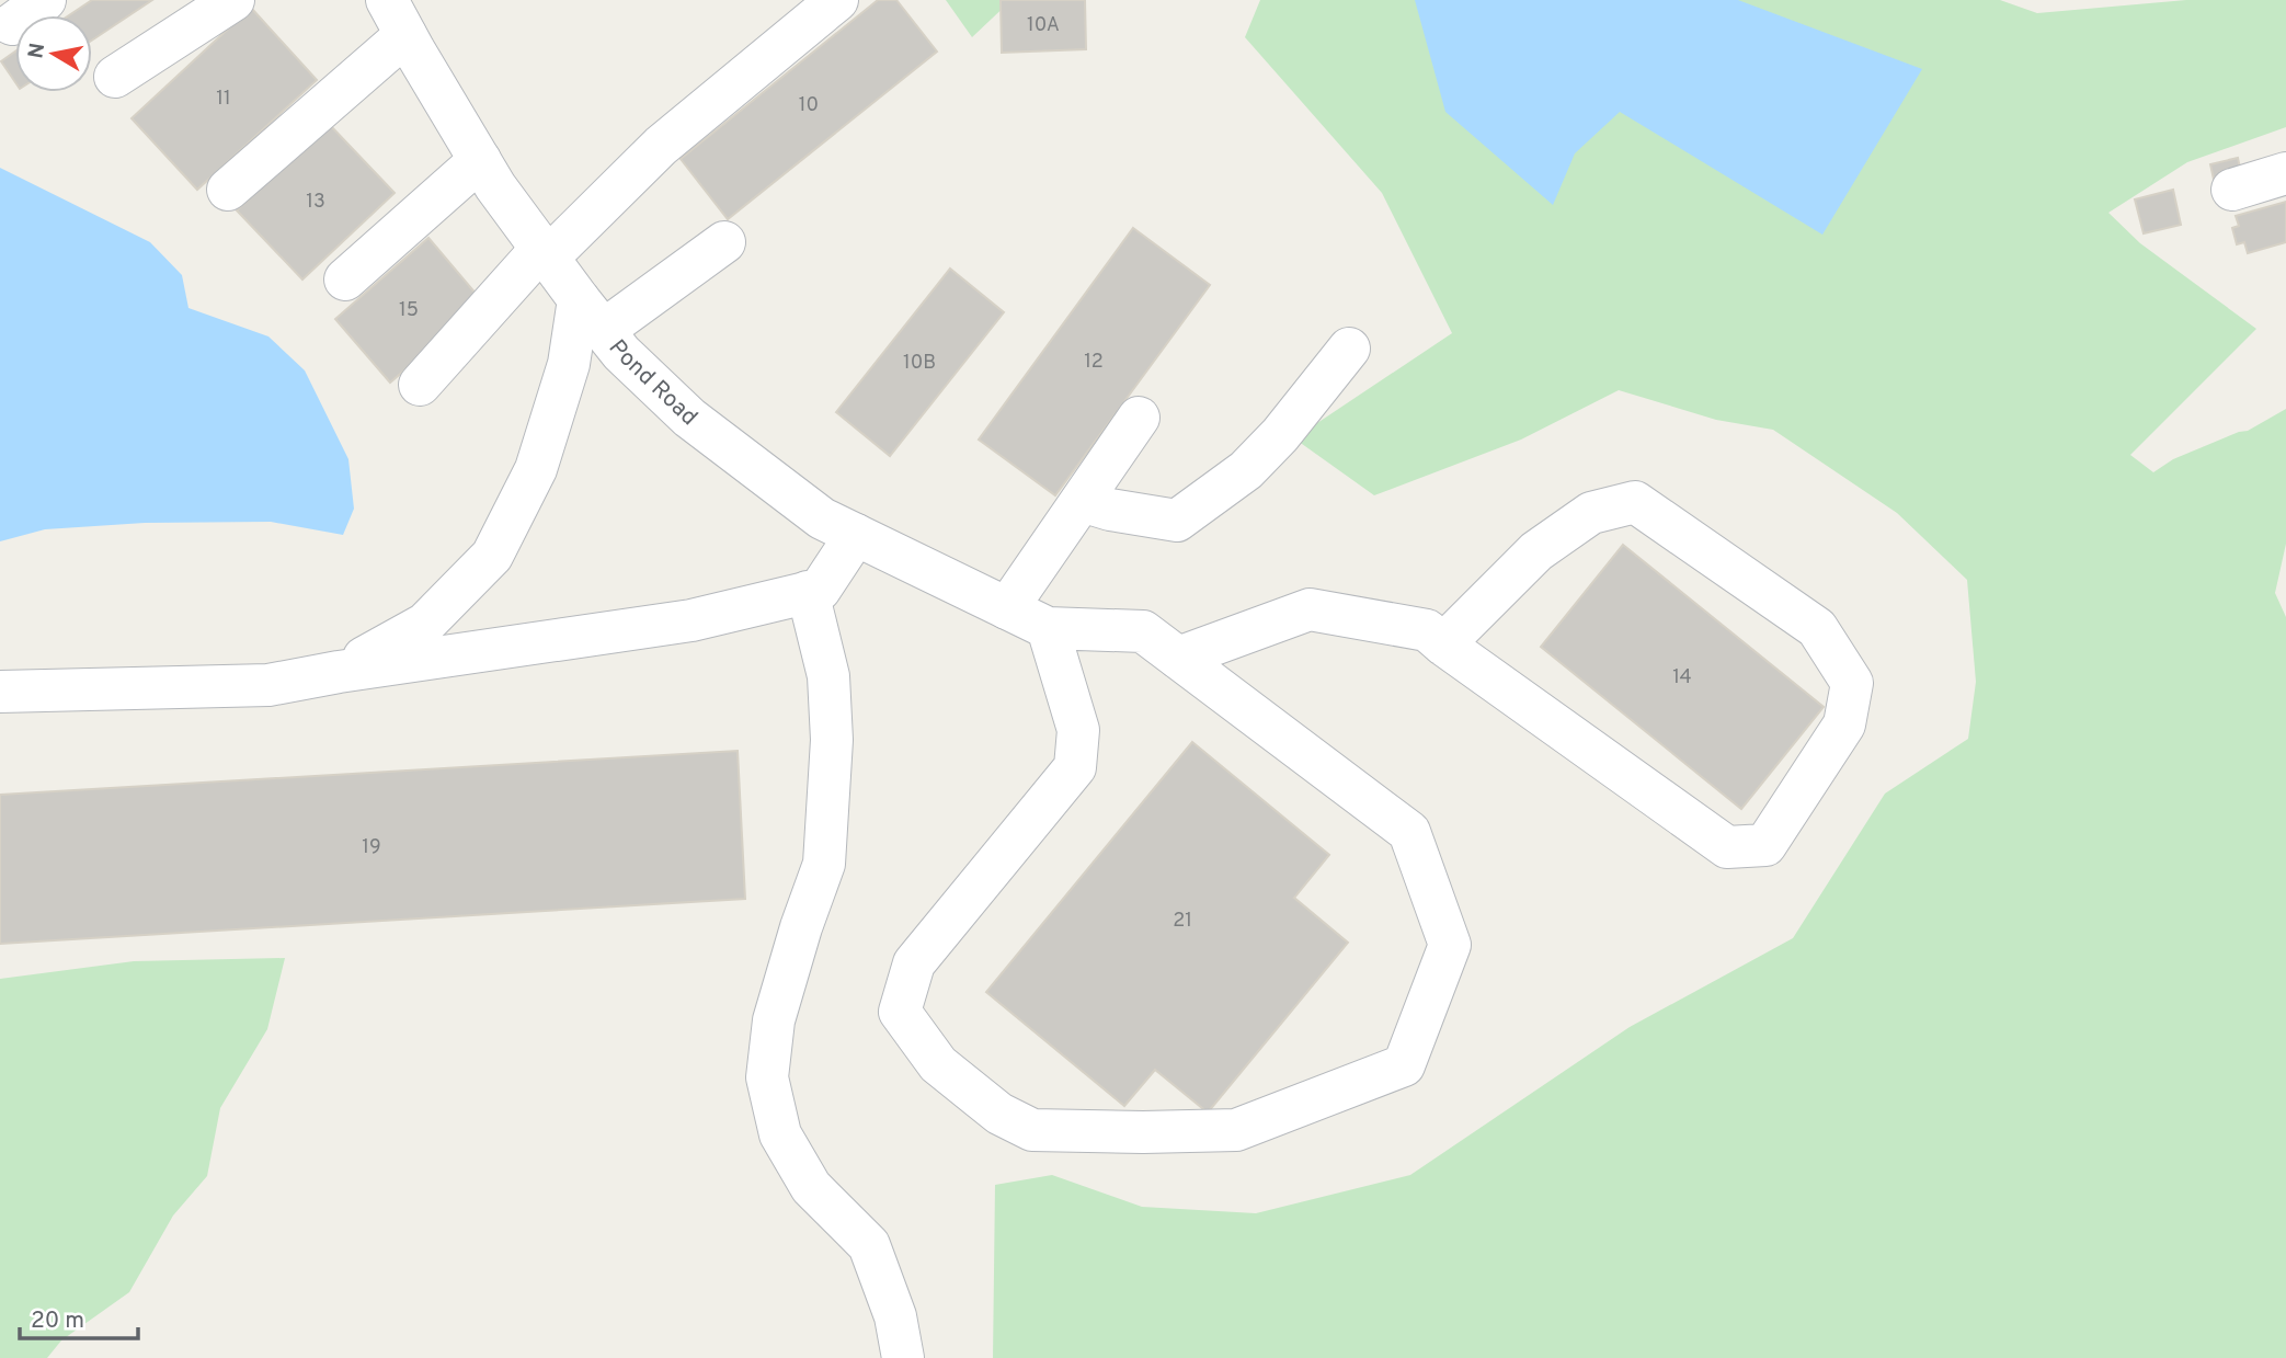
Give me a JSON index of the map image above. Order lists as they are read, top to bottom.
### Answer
{
  "streets": {
    "street": ["Pond Road"]
  },
  "house_numbers": [
    "10A",
    "11",
    "10",
    "13",
    "15",
    "12",
    "10B",
    "14",
    "19",
    "21"
  ],
  "scale_bar": "20 m",
  "north": "left"
}
